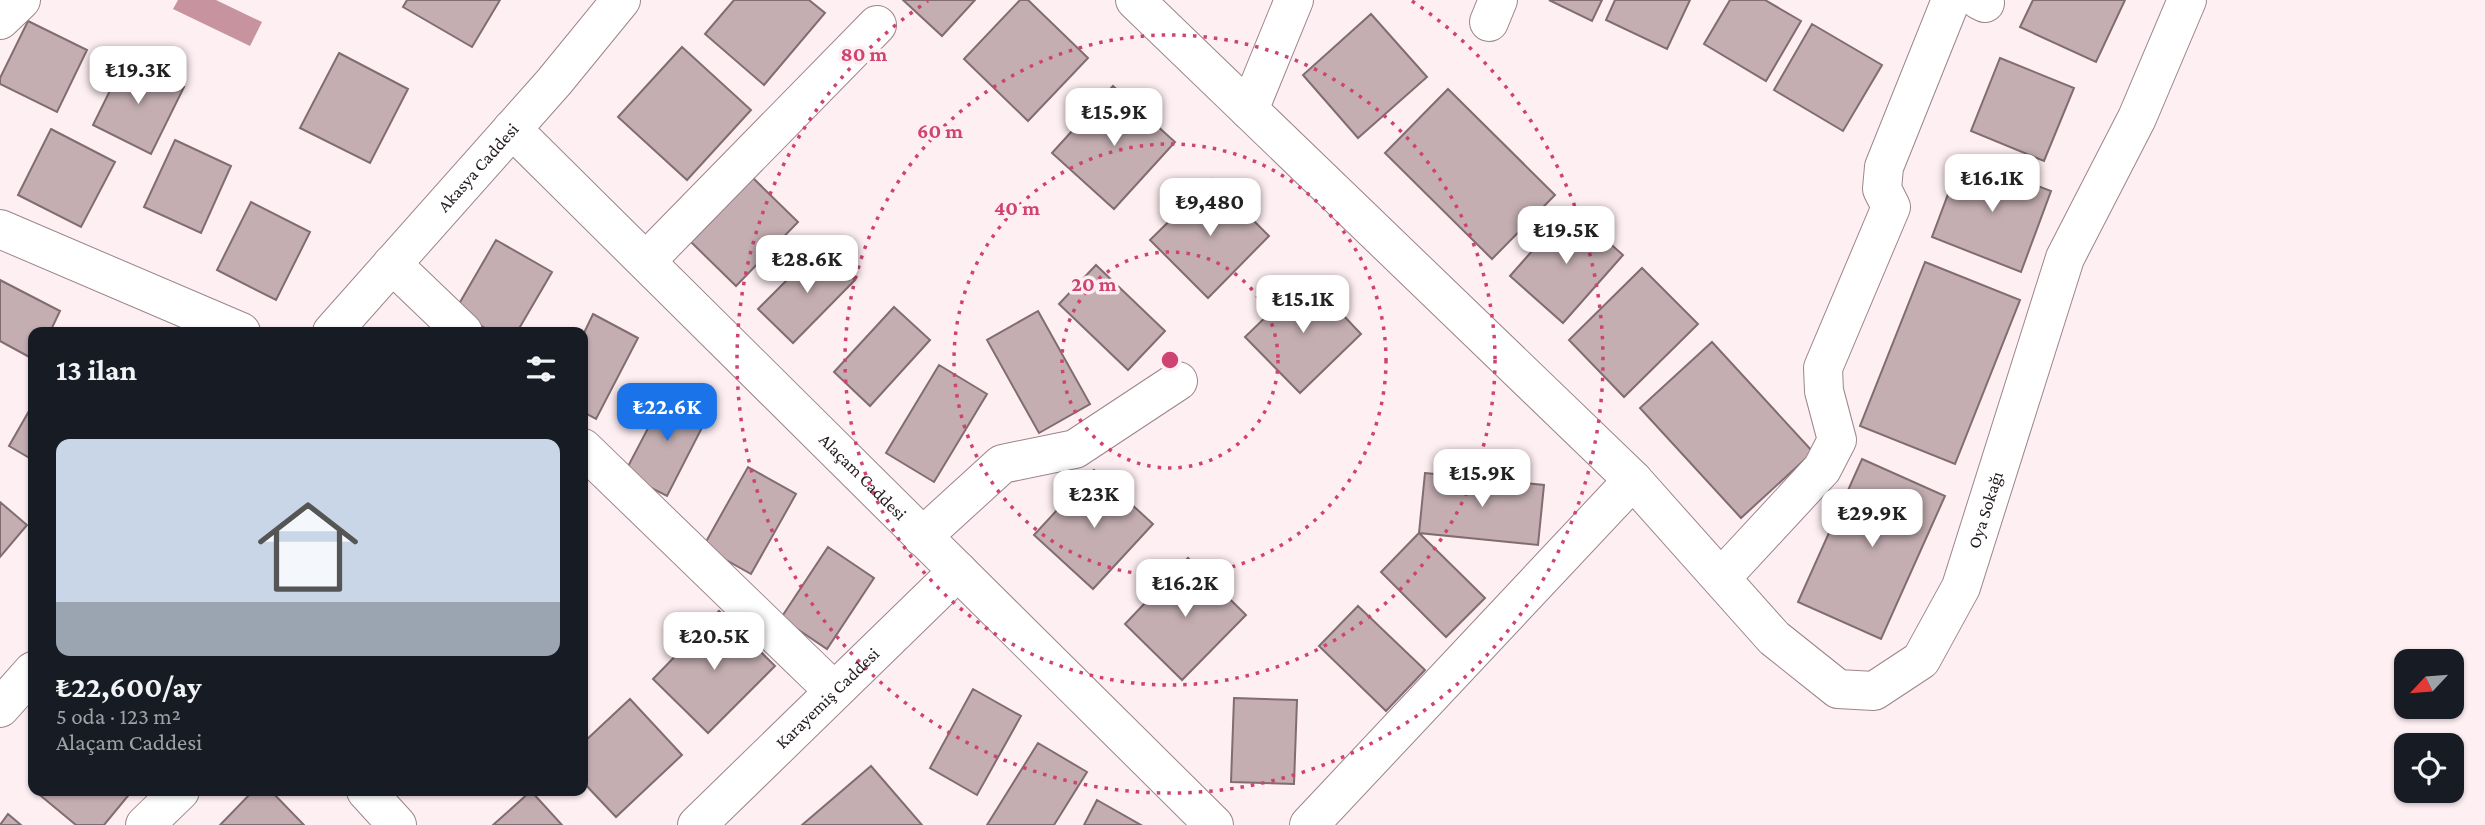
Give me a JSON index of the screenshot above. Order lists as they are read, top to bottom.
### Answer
{
  "streets": {
    "street": [
      "Akasya Caddesi",
      "Alaçam Caddesi",
      "Oya Sokağı",
      "Karayemiş Caddesi"
    ]
  },
  "crossings": [
    ["Akasya Caddesi", "Alaçam Caddesi"],
    ["Alaçam Caddesi", "Karayemiş Caddesi"]
  ],
  "north": "bottom left",
  "page": {
    "price": [
      "₺19.3K",
      "₺15.9K",
      "₺16.1K",
      "₺9,480",
      "₺19.5K",
      "₺28.6K",
      "₺15.1K",
      "₺22.6K",
      "₺15.9K",
      "₺23K",
      "₺29.9K",
      "₺16.2K",
      "₺20.5K"
    ],
    "heading": "13 ilan",
    "list": [
      {
        "name": "₺22,600/ay",
        "note": "5 oda · 123 m² · Alaçam Caddesi"
      }
    ]
  },
  "rings": [
    "80 m",
    "60 m",
    "40 m",
    "20 m"
  ]
}
